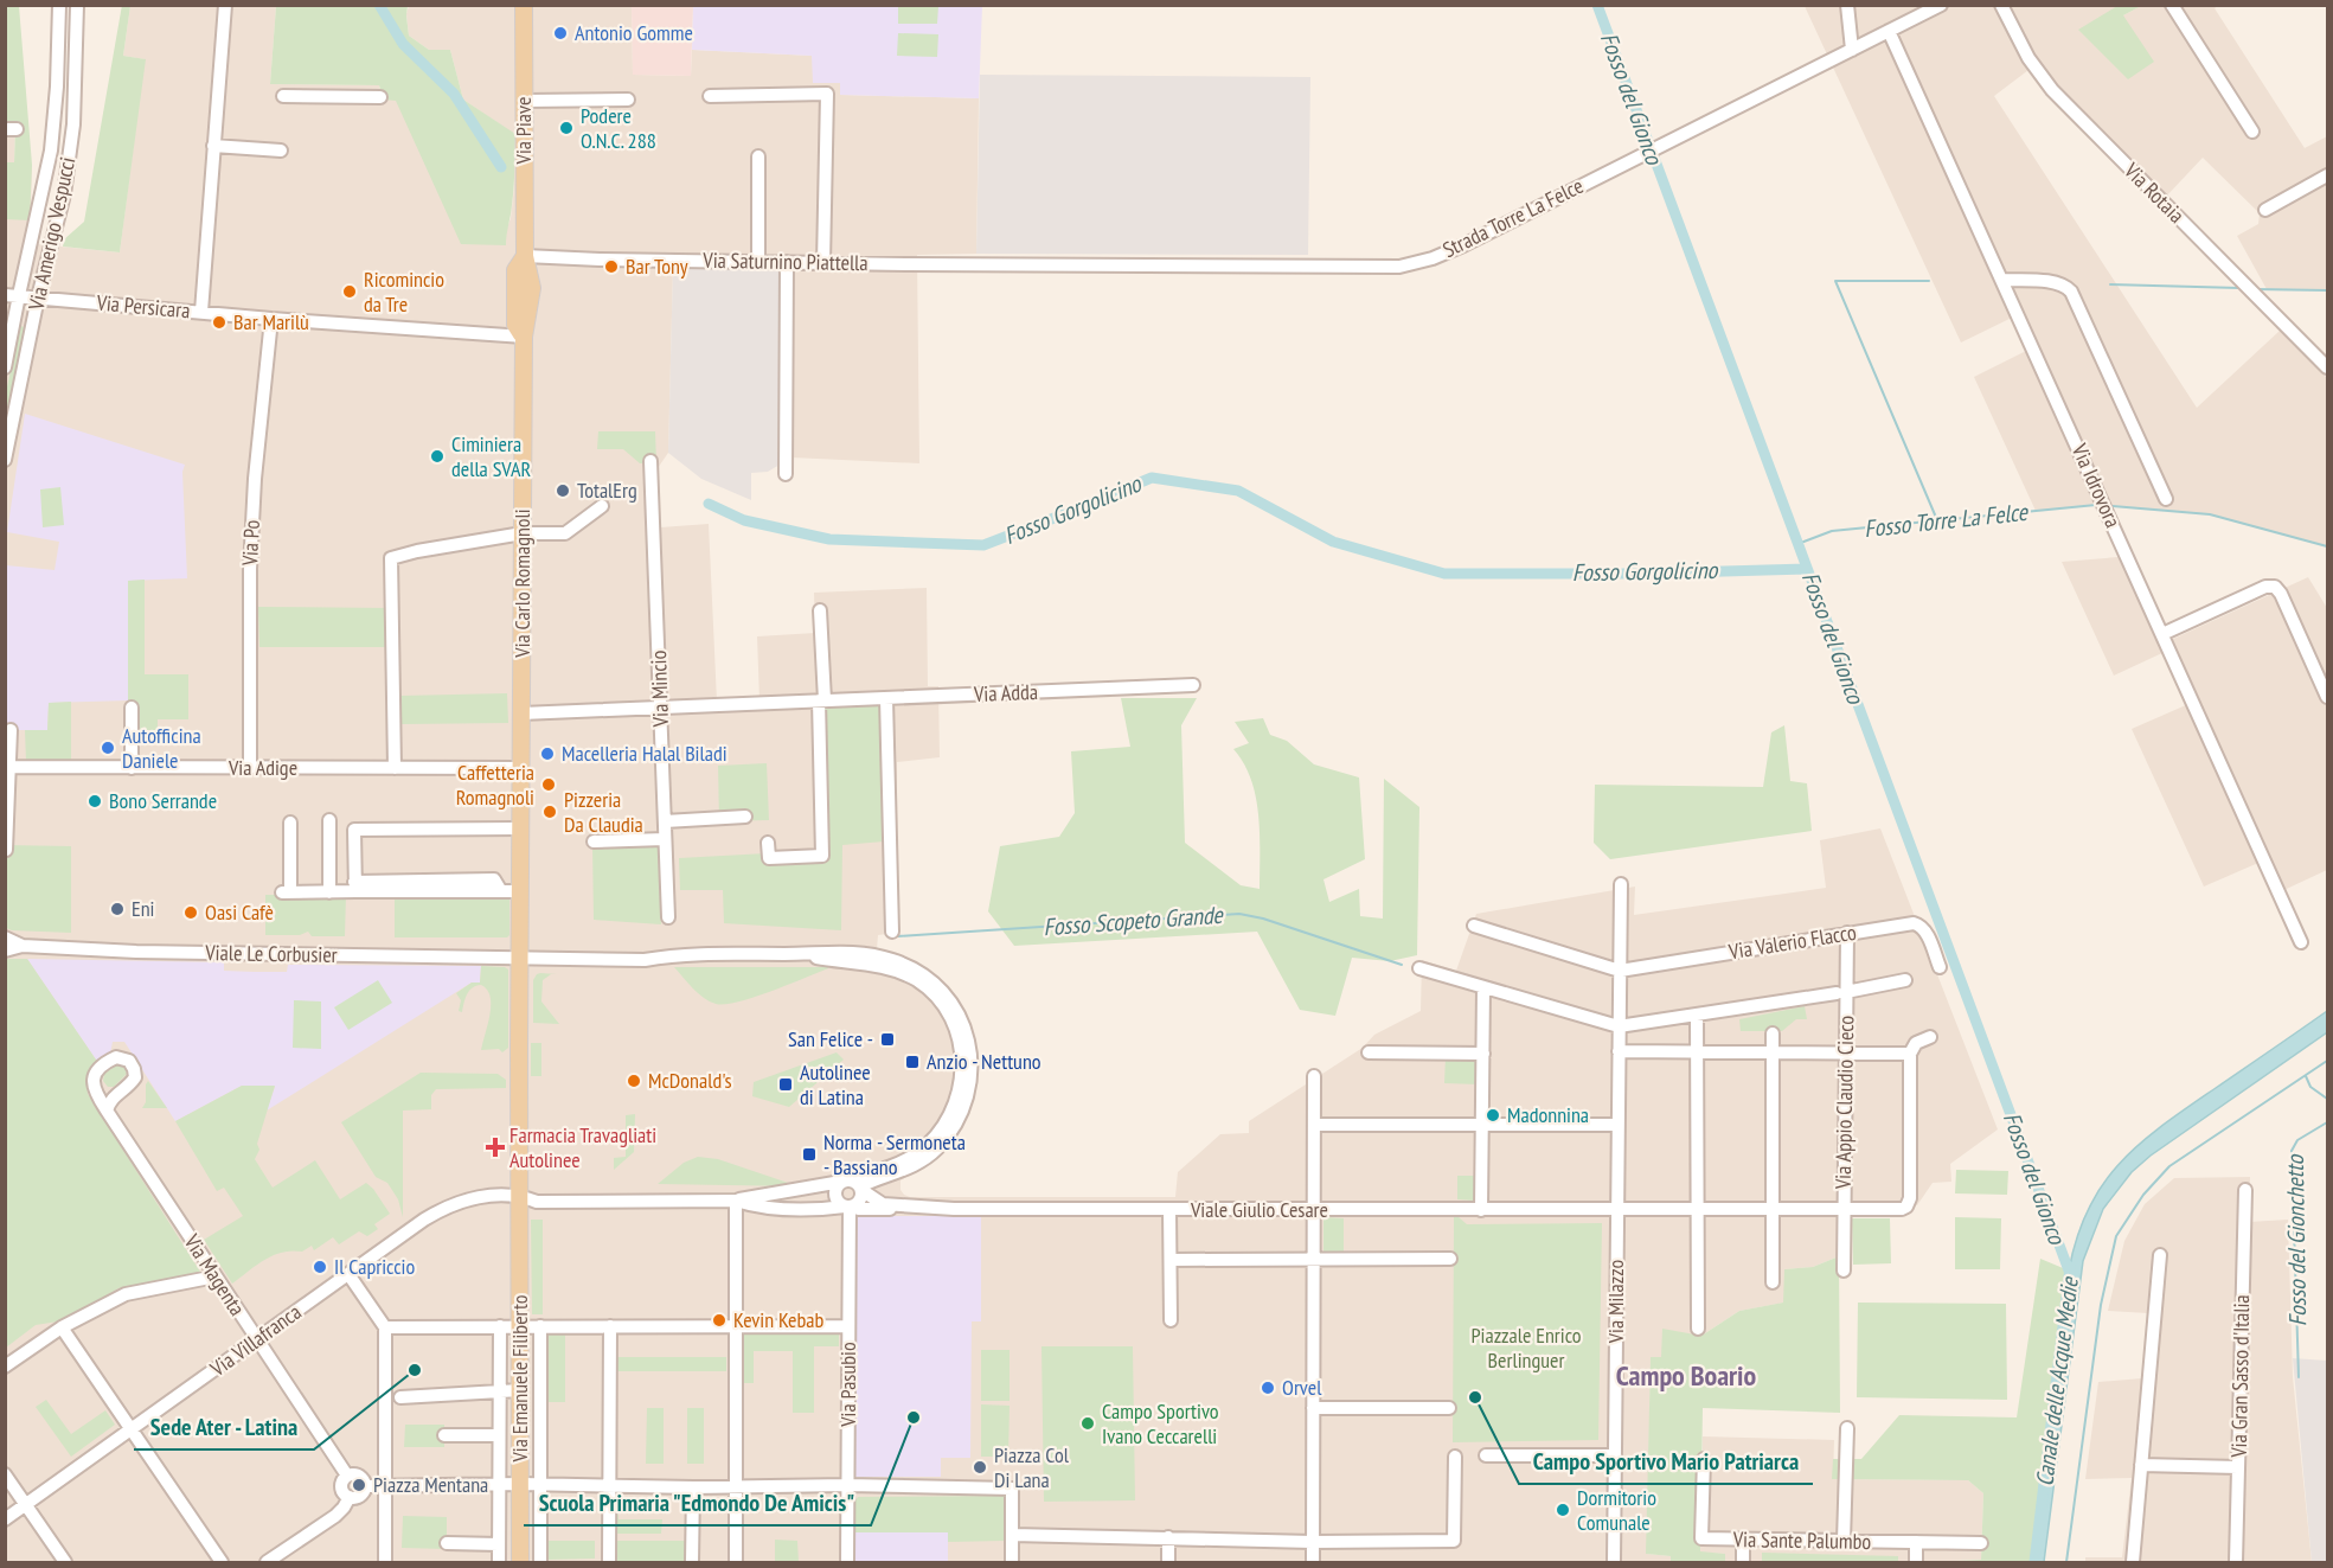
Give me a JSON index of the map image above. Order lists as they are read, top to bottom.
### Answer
{
  "streets": {
    "main road": ["Via Piave", "Via Carlo Romagnoli", "Via Emanuele Filiberto"],
    "street": [
      "Via Rotaia",
      "Strada Torre La Felce",
      "Via Amerigo Vespucci",
      "Via Saturnino Piattella",
      "Via Persicara",
      "Via Idrovora",
      "Via Po",
      "Via Mincio",
      "Via Adda",
      "Via Adige",
      "Via Valerio Flacco",
      "Viale Le Corbusier",
      "Via Appio Claudio Cieco",
      "Viale Giulio Cesare",
      "Via Magenta",
      "Via Milazzo",
      "Via Villafranca",
      "Via Gran Sasso d'Italia",
      "Via Pasubio",
      "Via Sante Palumbo"
    ]
  },
  "crossings": [
    ["Via Piave", "Via Saturnino Piattella"],
    ["Via Piave", "Via Persicara"],
    ["Via Piave", "Via Carlo Romagnoli"],
    ["Strada Torre La Felce", "Via Saturnino Piattella"],
    ["Strada Torre La Felce", "Via Idrovora"],
    ["Via Amerigo Vespucci", "Via Persicara"],
    ["Via Persicara", "Via Po"],
    ["Via Persicara", "Via Carlo Romagnoli"],
    ["Via Po", "Via Adige"],
    ["Via Carlo Romagnoli", "Via Adda"],
    ["Via Carlo Romagnoli", "Via Adige"],
    ["Via Carlo Romagnoli", "Viale Le Corbusier"],
    ["Via Carlo Romagnoli", "Viale Giulio Cesare"],
    ["Via Carlo Romagnoli", "Via Villafranca"],
    ["Via Carlo Romagnoli", "Via Emanuele Filiberto"],
    ["Via Mincio", "Via Adda"],
    ["Via Valerio Flacco", "Via Appio Claudio Cieco"],
    ["Via Valerio Flacco", "Via Milazzo"],
    ["Viale Le Corbusier", "Viale Giulio Cesare"],
    ["Via Appio Claudio Cieco", "Viale Giulio Cesare"],
    ["Viale Giulio Cesare", "Via Milazzo"],
    ["Viale Giulio Cesare", "Via Villafranca"],
    ["Viale Giulio Cesare", "Via Emanuele Filiberto"],
    ["Viale Giulio Cesare", "Via Pasubio"],
    ["Via Magenta", "Via Villafranca"],
    ["Via Villafranca", "Via Emanuele Filiberto"]
  ],
  "districts": ["Campo Boario"],
  "water": [
    "Fosso del Gionco",
    "Fosso Gorgolicino",
    "Fosso Torre La Felce",
    "Fosso Scopeto Grande",
    "Fosso del Gionchetto",
    "Canale delle Acque Medie"
  ],
  "parks": ["Piazzale Enrico Berlinguer"],
  "places": {
    "other": [
      "Antonio Gomme",
      "Podere O.N.C. 288",
      "Bar Tony",
      "Ricomincio da Tre",
      "Bar Marilù",
      "Ciminiera della SVAR",
      "TotalErg",
      "Autofficina Daniele",
      "Macelleria Halal Biladi",
      "Caffetteria Romagnoli",
      "Bono Serrande",
      "Pizzeria Da Claudia",
      "Eni",
      "Oasi Cafè",
      "McDonald's",
      "Madonnina",
      "Il Capriccio",
      "Kevin Kebab",
      "Sede Ater - Latina",
      "Orvel",
      "Campo Sportivo Mario Patriarca",
      "Scuola Primaria \"Edmondo De Amicis\"",
      "Campo Sportivo Ivano Ceccarelli",
      "Piazza Col Di Lana",
      "Piazza Mentana",
      "Dormitorio Comunale"
    ],
    "transit": [
      "San Felice -",
      "Anzio - Nettuno",
      "Autolinee di Latina",
      "Norma - Sermoneta - Bassiano"
    ],
    "health": ["Farmacia Travagliati Autolinee"]
  }
}
